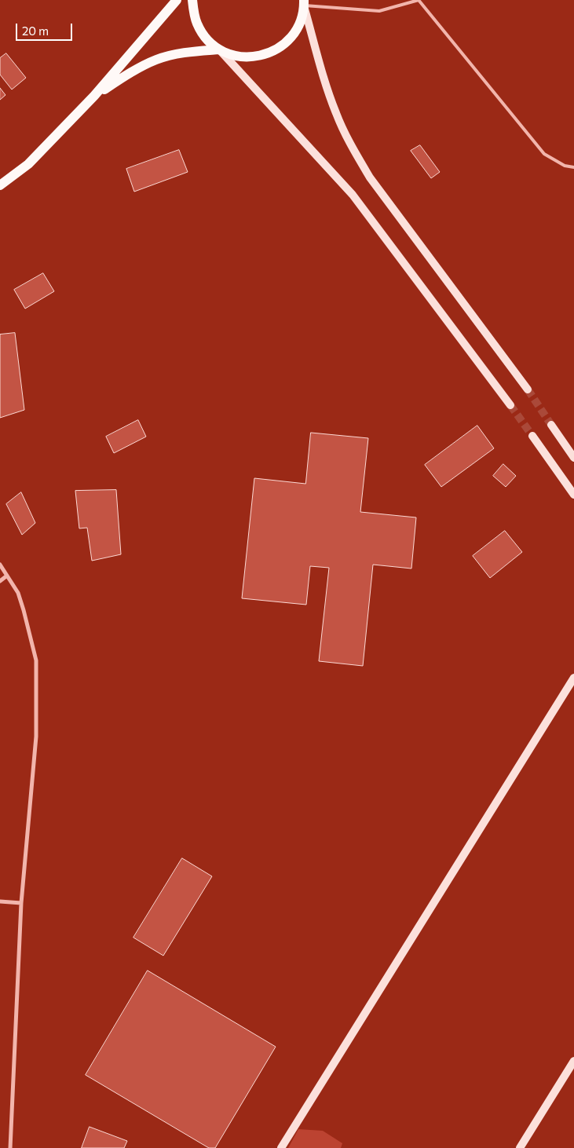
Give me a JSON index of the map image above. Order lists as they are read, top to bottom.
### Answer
{
  "scale_bar": "20 m"
}
